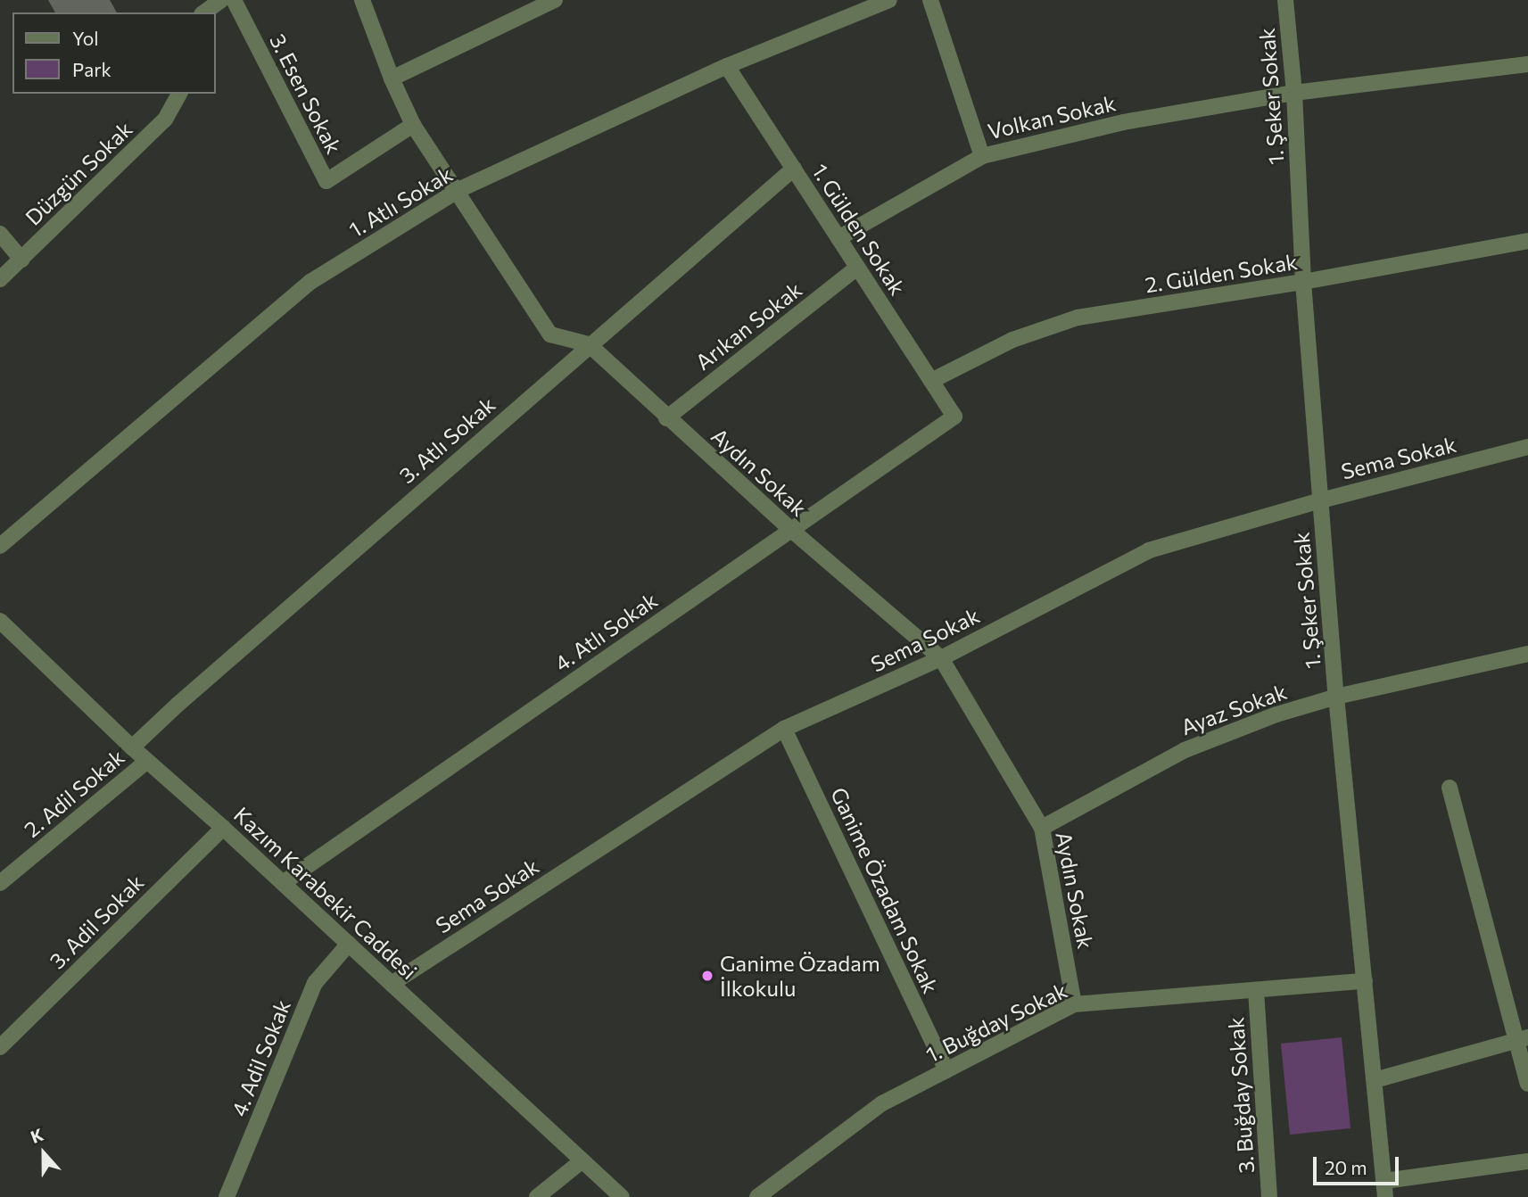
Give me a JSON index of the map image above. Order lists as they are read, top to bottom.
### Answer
{
  "streets": {
    "street": [
      "3. Esen Sokak",
      "1. Şeker Sokak",
      "Volkan Sokak",
      "Düzgün Sokak",
      "1. Atlı Sokak",
      "1. Gülden Sokak",
      "2. Gülden Sokak",
      "Arıkan Sokak",
      "3. Atlı Sokak",
      "Sema Sokak",
      "Aydın Sokak",
      "4. Atlı Sokak",
      "Ayaz Sokak",
      "2. Adil Sokak",
      "Ganime Özadam Sokak",
      "Kazım Karabekir Caddesi",
      "3. Adil Sokak",
      "1. Buğday Sokak",
      "4. Adil Sokak",
      "3. Buğday Sokak"
    ]
  },
  "crossings": [
    ["3. Esen Sokak", "Aydın Sokak"],
    ["1. Şeker Sokak", "Volkan Sokak"],
    ["1. Şeker Sokak", "2. Gülden Sokak"],
    ["1. Şeker Sokak", "Sema Sokak"],
    ["1. Şeker Sokak", "Ayaz Sokak"],
    ["1. Şeker Sokak", "1. Buğday Sokak"],
    ["Volkan Sokak", "1. Gülden Sokak"],
    ["1. Atlı Sokak", "1. Gülden Sokak"],
    ["1. Atlı Sokak", "Aydın Sokak"],
    ["1. Gülden Sokak", "2. Gülden Sokak"],
    ["1. Gülden Sokak", "Arıkan Sokak"],
    ["1. Gülden Sokak", "3. Atlı Sokak"],
    ["1. Gülden Sokak", "4. Atlı Sokak"],
    ["Arıkan Sokak", "Aydın Sokak"],
    ["3. Atlı Sokak", "Aydın Sokak"],
    ["3. Atlı Sokak", "Kazım Karabekir Caddesi"],
    ["Sema Sokak", "Aydın Sokak"],
    ["Sema Sokak", "Ganime Özadam Sokak"],
    ["Sema Sokak", "Kazım Karabekir Caddesi"],
    ["Aydın Sokak", "4. Atlı Sokak"],
    ["Aydın Sokak", "Ayaz Sokak"],
    ["Aydın Sokak", "1. Buğday Sokak"],
    ["4. Atlı Sokak", "Kazım Karabekir Caddesi"],
    ["2. Adil Sokak", "Kazım Karabekir Caddesi"],
    ["Ganime Özadam Sokak", "1. Buğday Sokak"],
    ["Kazım Karabekir Caddesi", "3. Adil Sokak"],
    ["Kazım Karabekir Caddesi", "4. Adil Sokak"],
    ["1. Buğday Sokak", "3. Buğday Sokak"]
  ],
  "places": ["Ganime Özadam İlkokulu"],
  "legend": ["Yol", "Park"],
  "scale_bar": "20 m",
  "north": "top"
}
